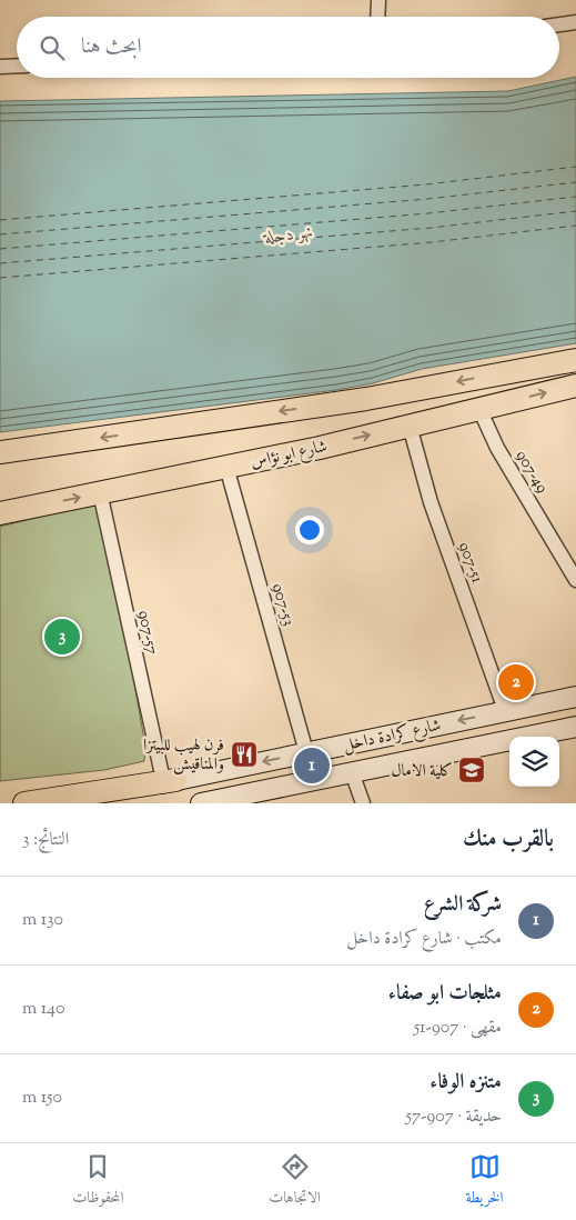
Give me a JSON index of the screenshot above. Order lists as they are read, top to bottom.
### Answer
{
  "streets": {
    "main road": ["شارع ابو نؤاس", "شارع كرادة داخل"],
    "street": [
      "907-49",
      "907-51",
      "907-53",
      "907-57"
    ]
  },
  "crossings": [
    ["شارع ابو نؤاس", "907-49"],
    ["شارع ابو نؤاس", "907-51"],
    ["شارع ابو نؤاس", "907-53"],
    ["شارع ابو نؤاس", "907-57"],
    ["907-51", "شارع كرادة داخل"],
    ["907-53", "شارع كرادة داخل"],
    ["907-57", "شارع كرادة داخل"]
  ],
  "water": ["نهر دجلة"],
  "places": {
    "restaurant": ["فرن لهيب للبيتزا والمناقيش"],
    "school or university": ["كلية الامال"]
  },
  "page": {
    "search": "ابحث هنا",
    "pins": ["3", "2", "1"],
    "heading": ["بالقرب منك", "النتائج: 3"],
    "list": [
      {
        "mark": "1",
        "name": "شركة الشرع",
        "note": "مكتب · شارع كرادة داخل",
        "value": "130 m"
      },
      {
        "mark": "2",
        "name": "مثلجات ابو صفاء",
        "note": "مقهى · 907-51",
        "value": "140 m"
      },
      {
        "mark": "3",
        "name": "متنزه الوفاء",
        "note": "حديقة · 907-57",
        "value": "150 m"
      }
    ],
    "nav": ["الخريطة", "الاتجاهات", "المحفوظات"]
  }
}
